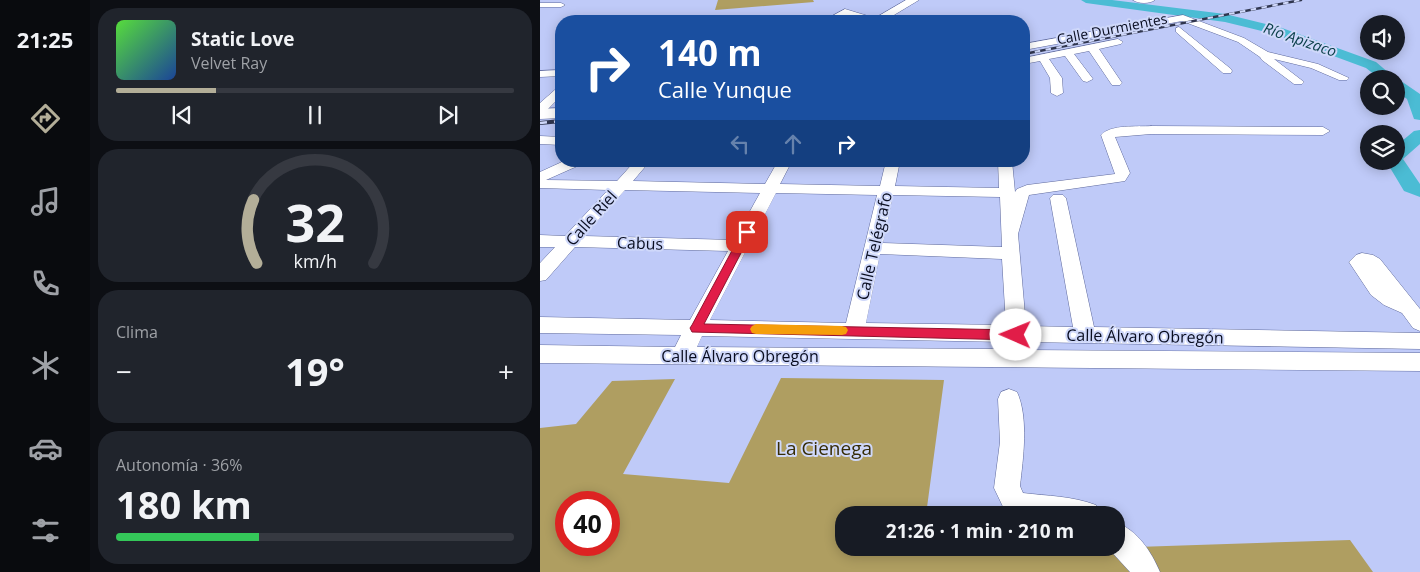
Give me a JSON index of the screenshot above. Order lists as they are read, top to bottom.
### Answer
{
  "streets": {
    "street": [
      "Calle Durmientes",
      "Calle Riel",
      "Cabus",
      "Calle Telégrafo",
      "Calle Álvaro Obregón"
    ]
  },
  "crossings": [
    ["Calle Riel", "Cabus"],
    ["Calle Telégrafo", "Calle Álvaro Obregón"]
  ],
  "water": ["Río Apizaco"],
  "parks": ["La Cienega"],
  "page": {
    "tabs": "21:25",
    "turn": ["140 m", "Calle Yunque"],
    "song": ["Static Love", "Velvet Ray"],
    "tile": [
      "Clima",
      ["Autonomía · 36%", "180 km"]
    ],
    "heat": ["−", "19°", "+"],
    "limit": "40",
    "trip": "21:26 · 1 min · 210 m",
    "gauge": ["32", "km/h"]
  }
}
